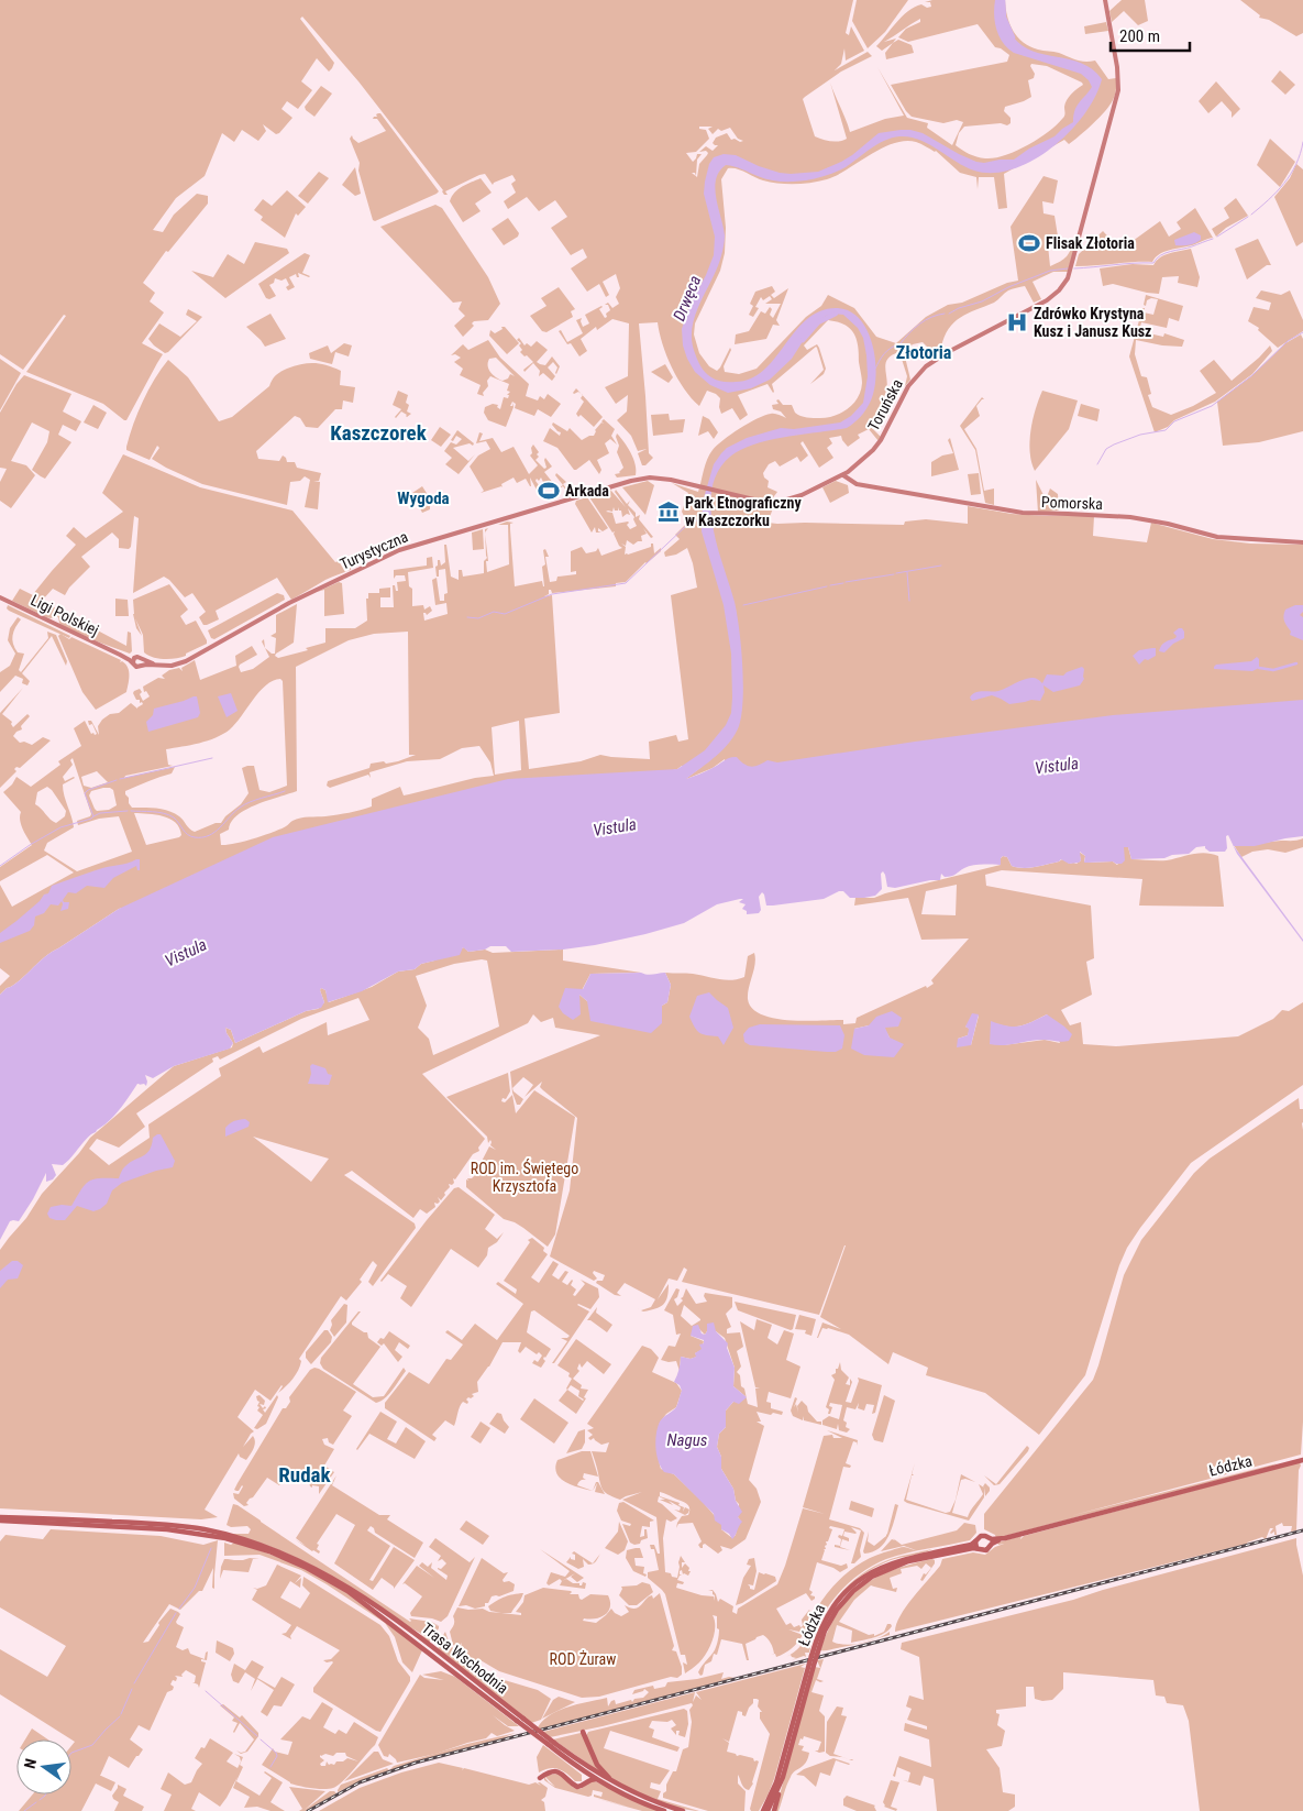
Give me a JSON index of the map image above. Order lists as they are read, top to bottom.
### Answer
{
  "streets": {
    "main road": [
      "Toruńska",
      "Pomorska",
      "Turystyczna",
      "Ligi Polskiej",
      "Łódzka",
      "Trasa Wschodnia"
    ]
  },
  "crossings": [
    ["Toruńska", "Pomorska"],
    ["Toruńska", "Turystyczna"]
  ],
  "districts": [
    "Złotoria",
    "Kaszczorek",
    "Wygoda",
    "Rudak"
  ],
  "water": ["Drwęca", "Vistula", "Nagus"],
  "parks": ["ROD im. Świętego Krzysztofa", "ROD Żuraw"],
  "places": {
    "sports": ["Flisak Złotoria", "Arkada"],
    "hospital": ["Zdrówko Krystyna Kusz i Janusz Kusz"],
    "museum": ["Park Etnograficzny w Kaszczorku"]
  },
  "scale_bar": "200 m",
  "north": "left"
}
